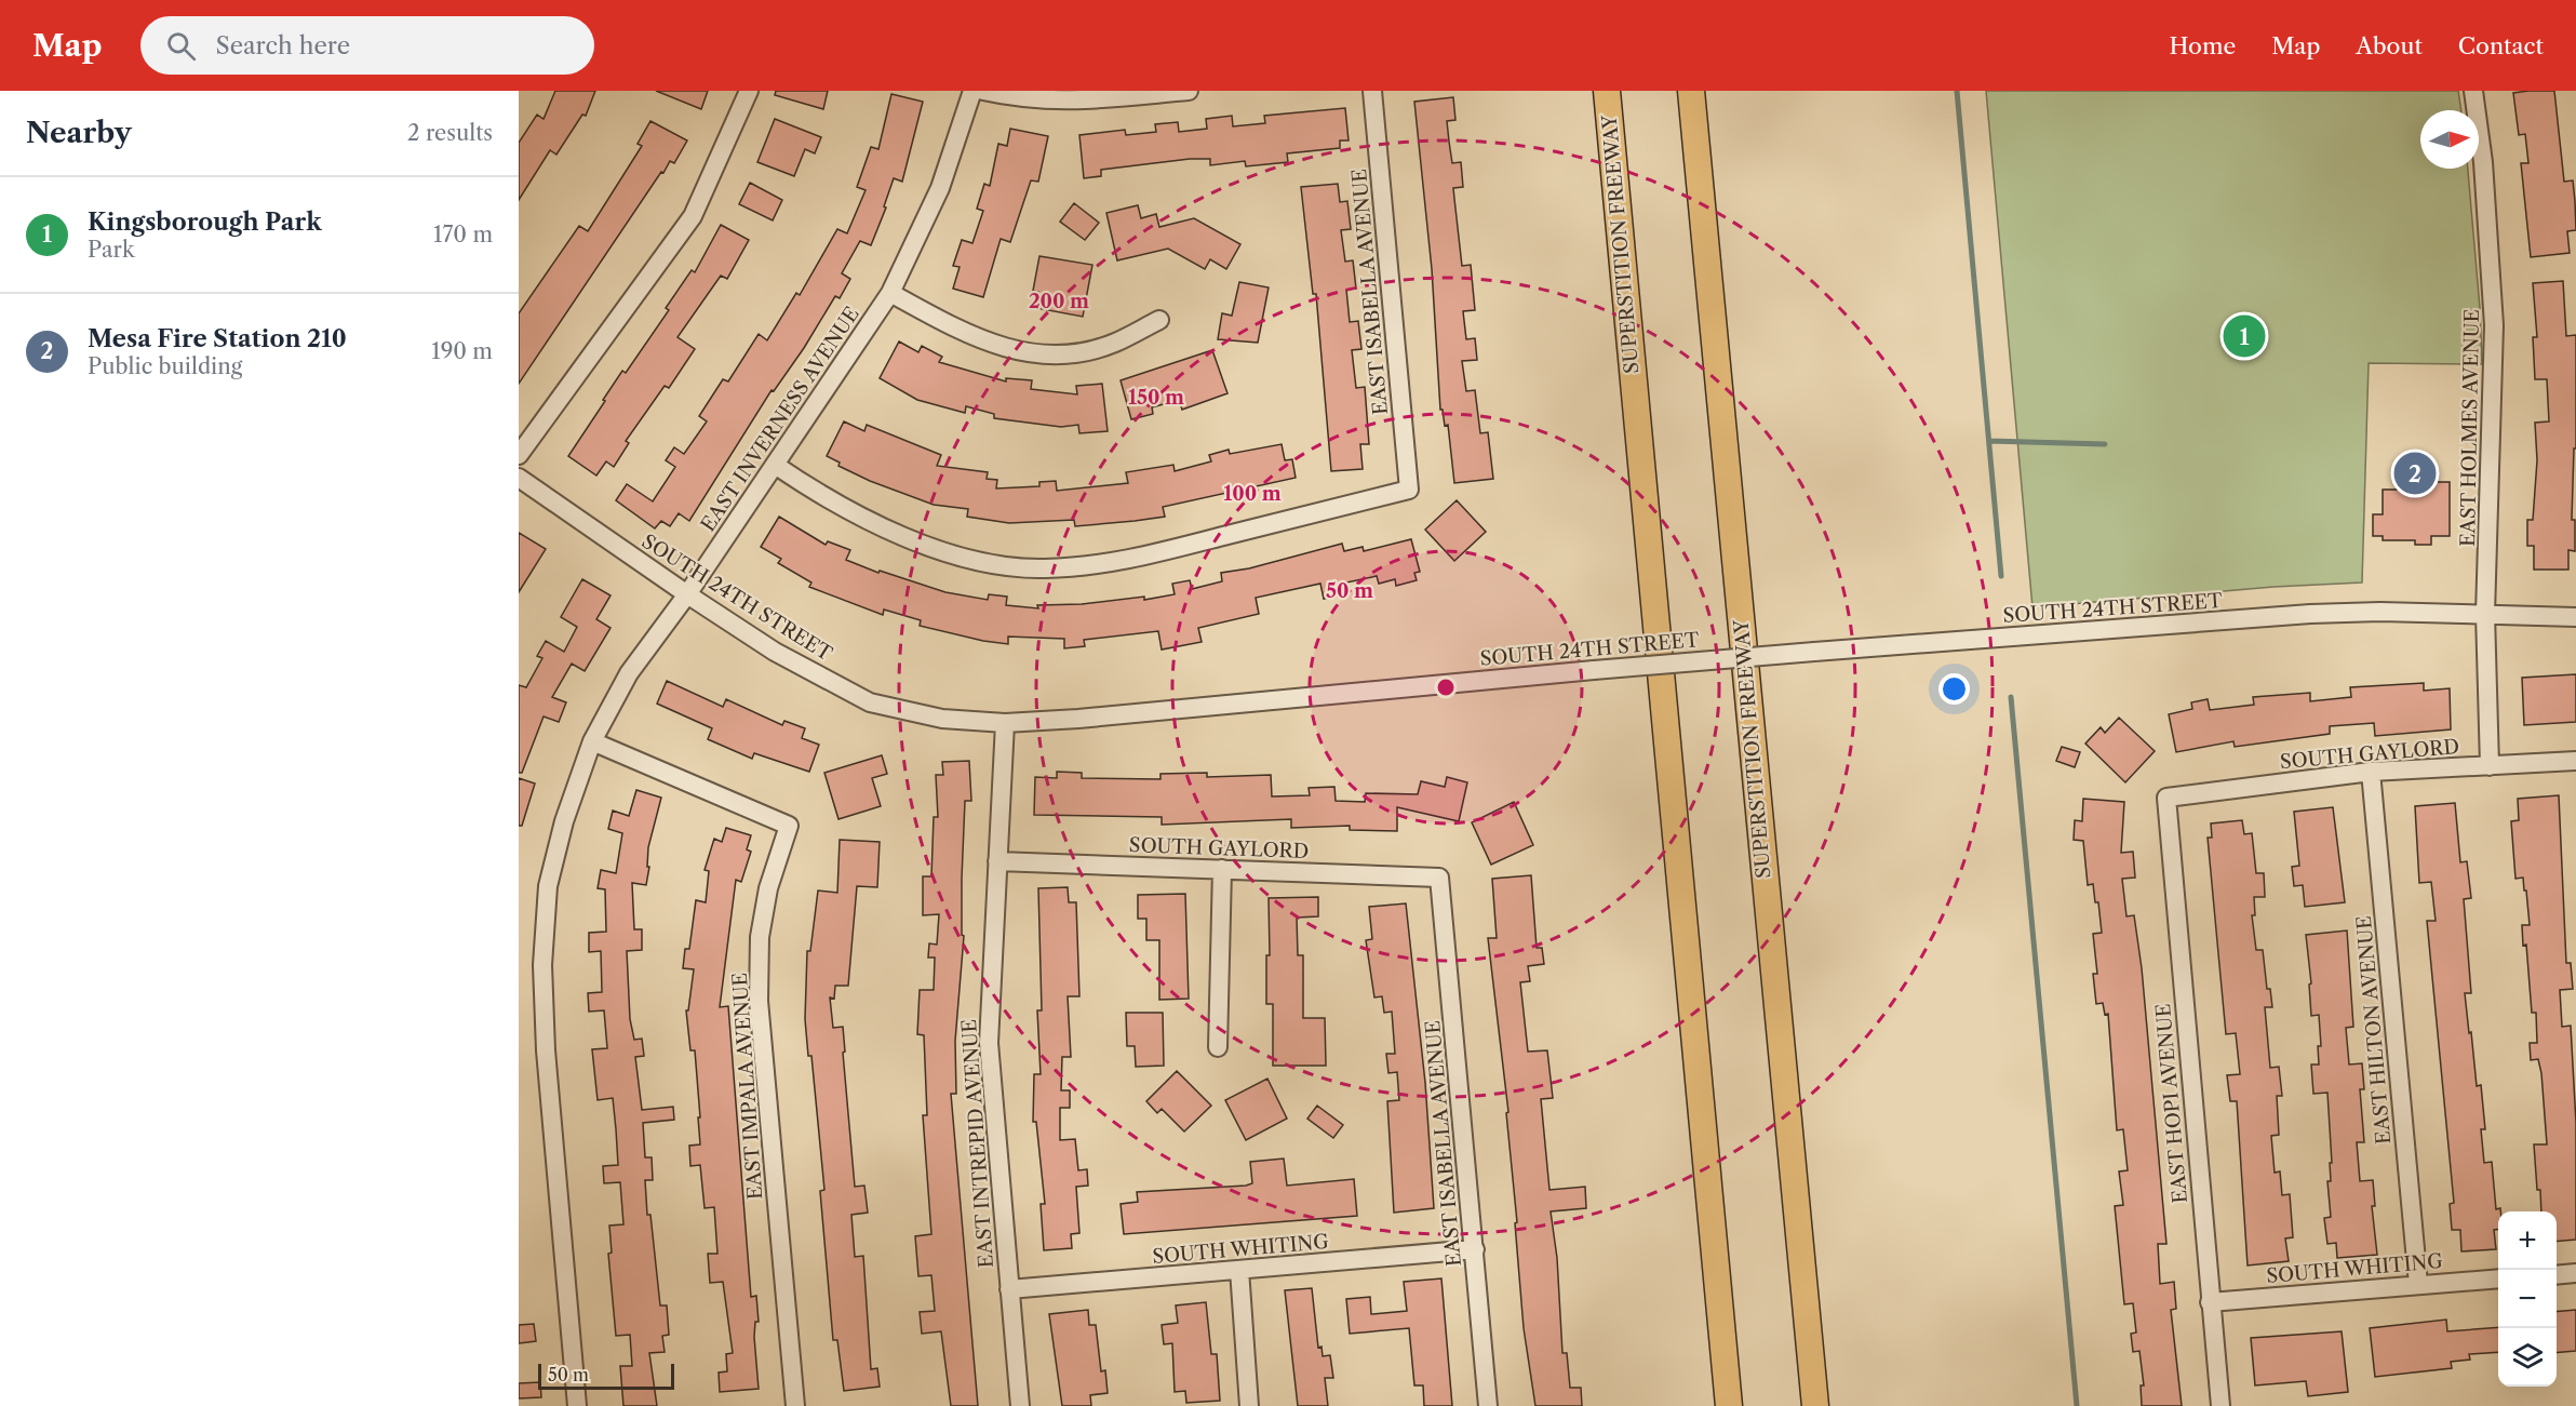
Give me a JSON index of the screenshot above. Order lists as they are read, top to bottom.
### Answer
{
  "streets": {
    "highway": ["SUPERSTITION FREEWAY"],
    "street": [
      "EAST ISABELLA AVENUE",
      "EAST INVERNESS AVENUE",
      "EAST HOLMES AVENUE",
      "SOUTH 24TH STREET",
      "SOUTH GAYLORD",
      "EAST HILTON AVENUE",
      "EAST IMPALA AVENUE",
      "EAST HOPI AVENUE",
      "EAST INTREPID AVENUE",
      "SOUTH WHITING"
    ]
  },
  "crossings": [
    ["EAST ISABELLA AVENUE", "EAST INVERNESS AVENUE"],
    ["EAST ISABELLA AVENUE", "SOUTH GAYLORD"],
    ["EAST ISABELLA AVENUE", "SOUTH WHITING"],
    ["EAST INVERNESS AVENUE", "SOUTH 24TH STREET"],
    ["EAST INVERNESS AVENUE", "EAST IMPALA AVENUE"],
    ["EAST HOLMES AVENUE", "SOUTH 24TH STREET"],
    ["EAST HOLMES AVENUE", "SOUTH GAYLORD"],
    ["SOUTH 24TH STREET", "EAST INTREPID AVENUE"],
    ["SOUTH GAYLORD", "EAST HILTON AVENUE"],
    ["SOUTH GAYLORD", "EAST HOPI AVENUE"],
    ["SOUTH GAYLORD", "EAST INTREPID AVENUE"],
    ["EAST HILTON AVENUE", "SOUTH WHITING"],
    ["EAST HOPI AVENUE", "SOUTH WHITING"],
    ["EAST INTREPID AVENUE", "SOUTH WHITING"]
  ],
  "scale_bar": "50 m",
  "north": "right",
  "page": {
    "header": "Map",
    "search": "Search here",
    "nav": [
      "Home",
      "Map",
      "About",
      "Contact"
    ],
    "heading": ["Nearby", "2 results"],
    "list": [
      {
        "mark": "1",
        "name": "Kingsborough Park",
        "note": "Park",
        "value": "170 m"
      },
      {
        "mark": "2",
        "name": "Mesa Fire Station 210",
        "note": "Public building",
        "value": "190 m"
      }
    ],
    "pins": ["1", "2"],
    "map_buttons": ["+", "−"],
    "scale": "50 m"
  },
  "rings": [
    "200 m",
    "150 m",
    "100 m",
    "50 m"
  ]
}
